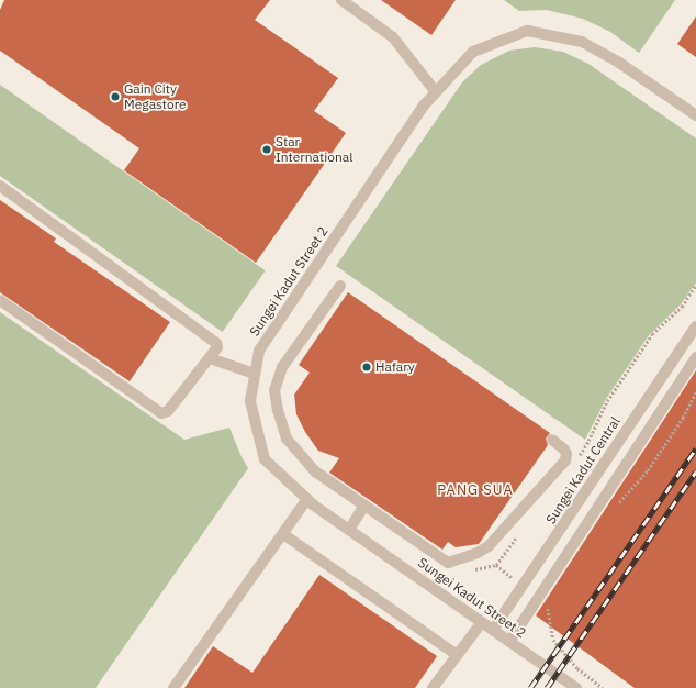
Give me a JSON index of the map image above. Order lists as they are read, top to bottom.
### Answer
{
  "streets": {
    "street": ["Sungei Kadut Street 2", "Sungei Kadut Central"]
  },
  "crossings": [
    ["Sungei Kadut Street 2", "Sungei Kadut Central"]
  ],
  "districts": ["PANG SUA"],
  "places": ["Gain City Megastore", "Star International", "Hafary"]
}
